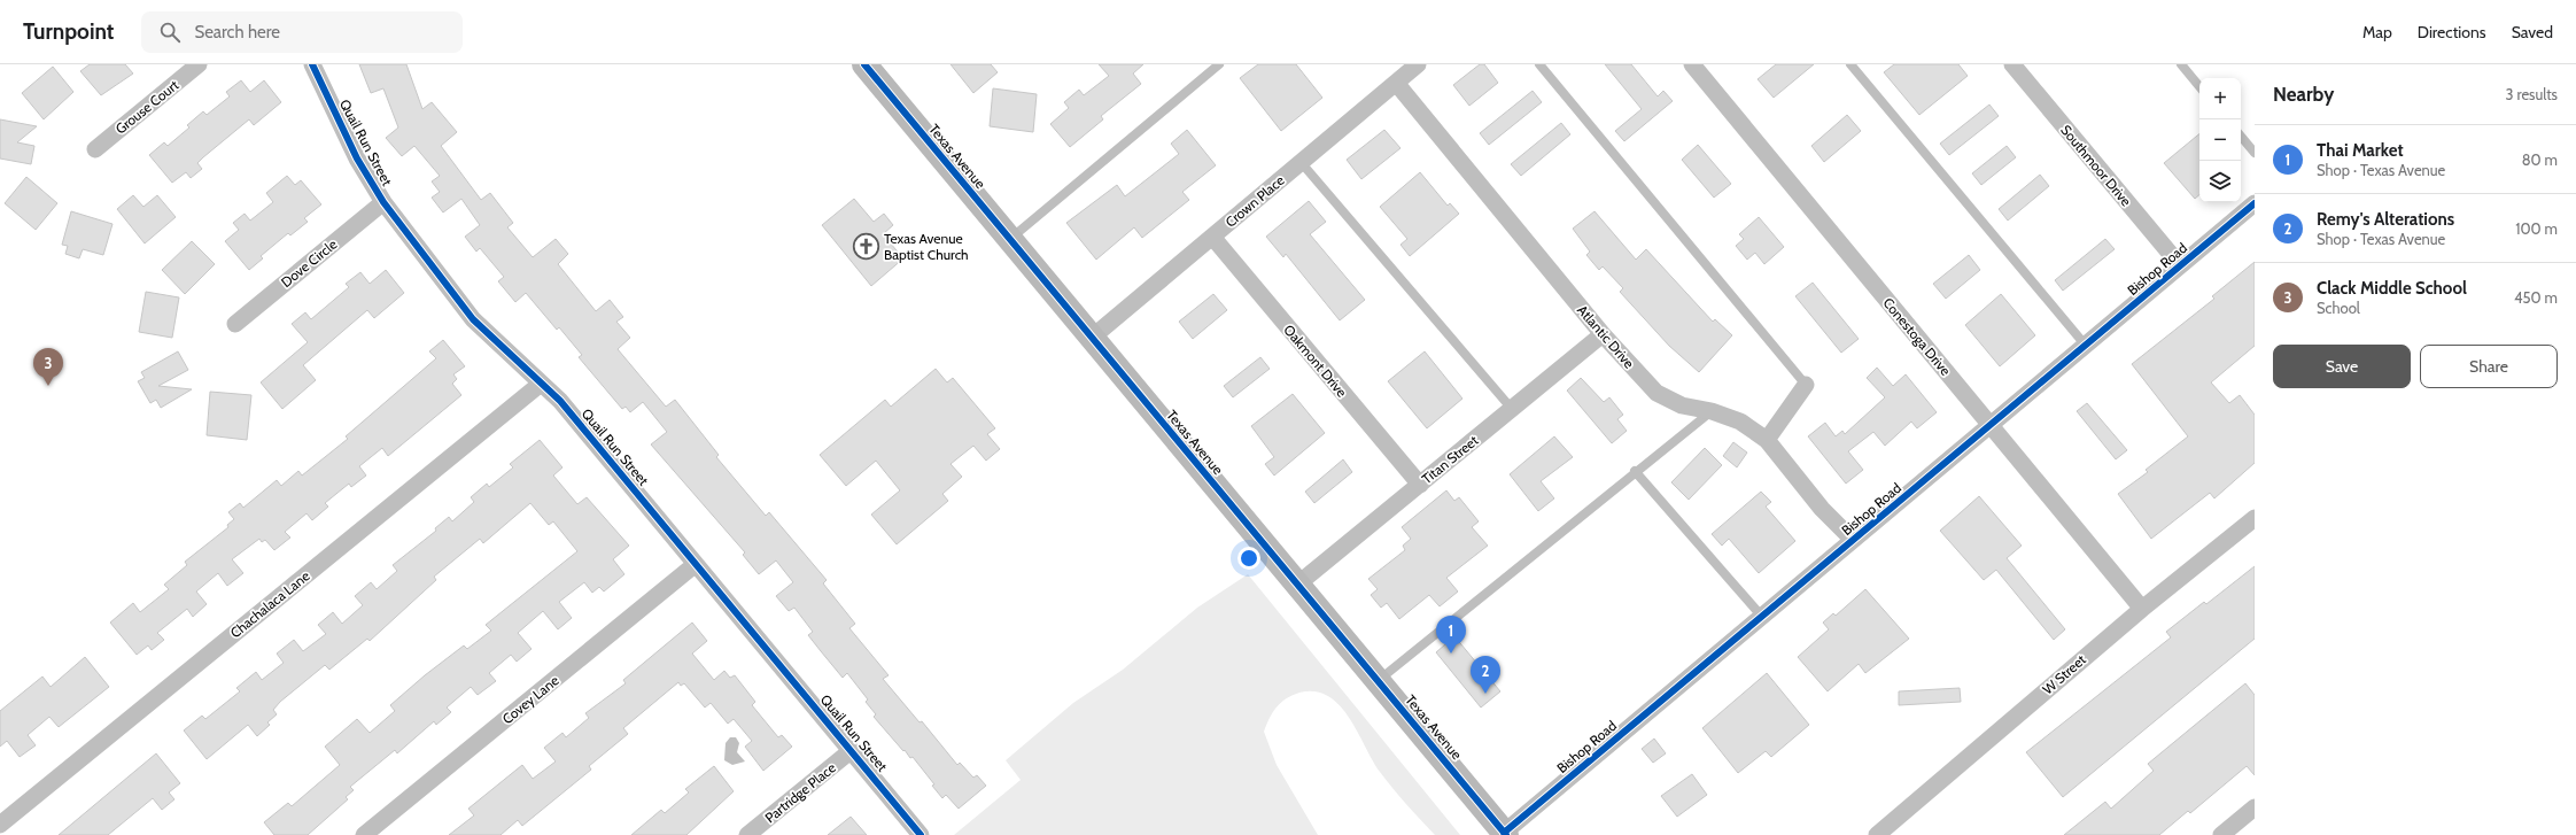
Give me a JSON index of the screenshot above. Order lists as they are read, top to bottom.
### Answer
{
  "streets": {
    "street": [
      "Grouse Court",
      "Quail Run Street",
      "Texas Avenue",
      "Southmoor Drive",
      "Crown Place",
      "Dove Circle",
      "Bishop Road",
      "Atlantic Drive",
      "Conestoga Drive",
      "Oakmont Drive",
      "Titan Street",
      "Chachalaca Lane",
      "W Street",
      "Covey Lane",
      "Partridge Place"
    ]
  },
  "crossings": [
    ["Quail Run Street", "Dove Circle"],
    ["Quail Run Street", "Chachalaca Lane"],
    ["Quail Run Street", "Covey Lane"],
    ["Quail Run Street", "Partridge Place"],
    ["Texas Avenue", "Crown Place"],
    ["Texas Avenue", "Bishop Road"],
    ["Texas Avenue", "Titan Street"],
    ["Southmoor Drive", "Bishop Road"],
    ["Crown Place", "Atlantic Drive"],
    ["Crown Place", "Oakmont Drive"],
    ["Bishop Road", "Atlantic Drive"],
    ["Bishop Road", "Conestoga Drive"],
    ["Atlantic Drive", "Titan Street"],
    ["Conestoga Drive", "W Street"],
    ["Oakmont Drive", "Titan Street"]
  ],
  "places": {
    "church": ["Texas Avenue Baptist Church"]
  },
  "page": {
    "header": "Turnpoint",
    "search": "Search here",
    "nav": ["Map", "Directions", "Saved"],
    "heading": ["Nearby", "3 results"],
    "map_buttons": ["+", "−"],
    "list": [
      {
        "mark": "1",
        "name": "Thai Market",
        "note": "Shop · Texas Avenue",
        "value": "80 m"
      },
      {
        "mark": "2",
        "name": "Remy's Alterations",
        "note": "Shop · Texas Avenue",
        "value": "100 m"
      },
      {
        "mark": "3",
        "name": "Clack Middle School",
        "note": "School",
        "value": "450 m"
      }
    ],
    "buttons": ["Save", "Share"],
    "pins": ["3", "1", "2"]
  }
}
